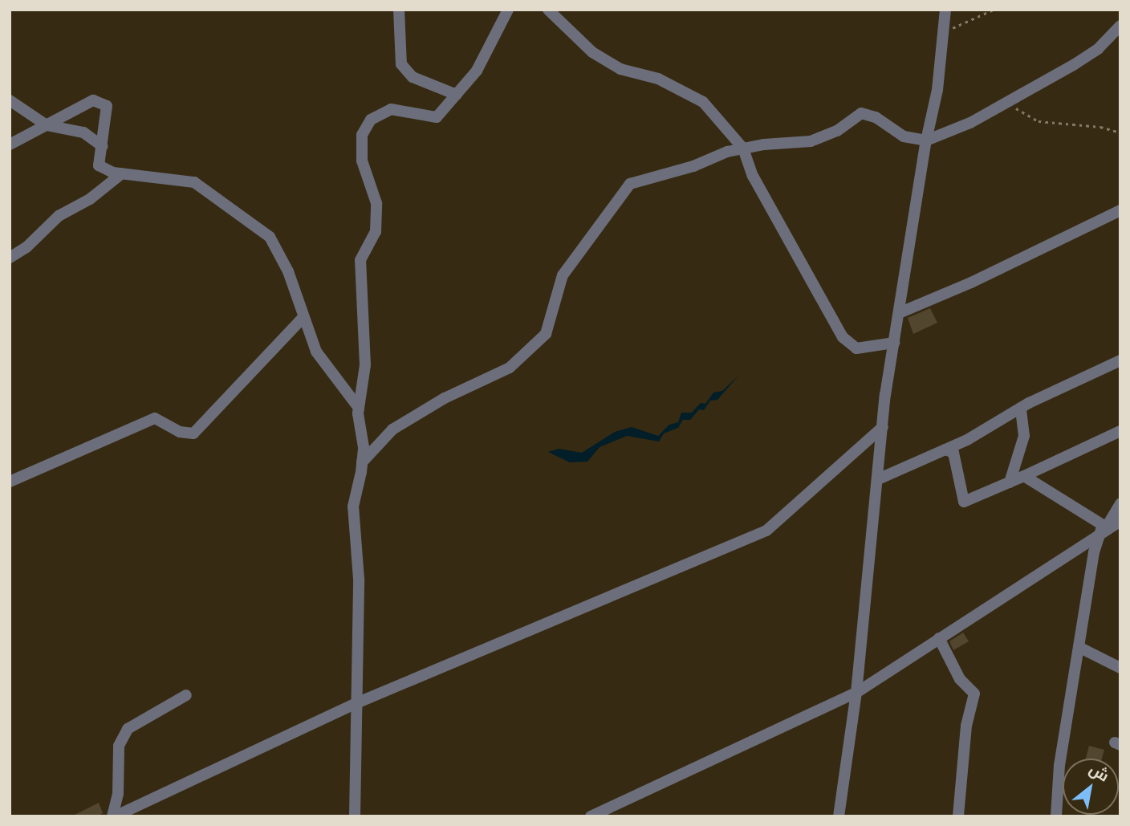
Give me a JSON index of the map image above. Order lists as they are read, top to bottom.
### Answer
{
  "north": "top right"
}
